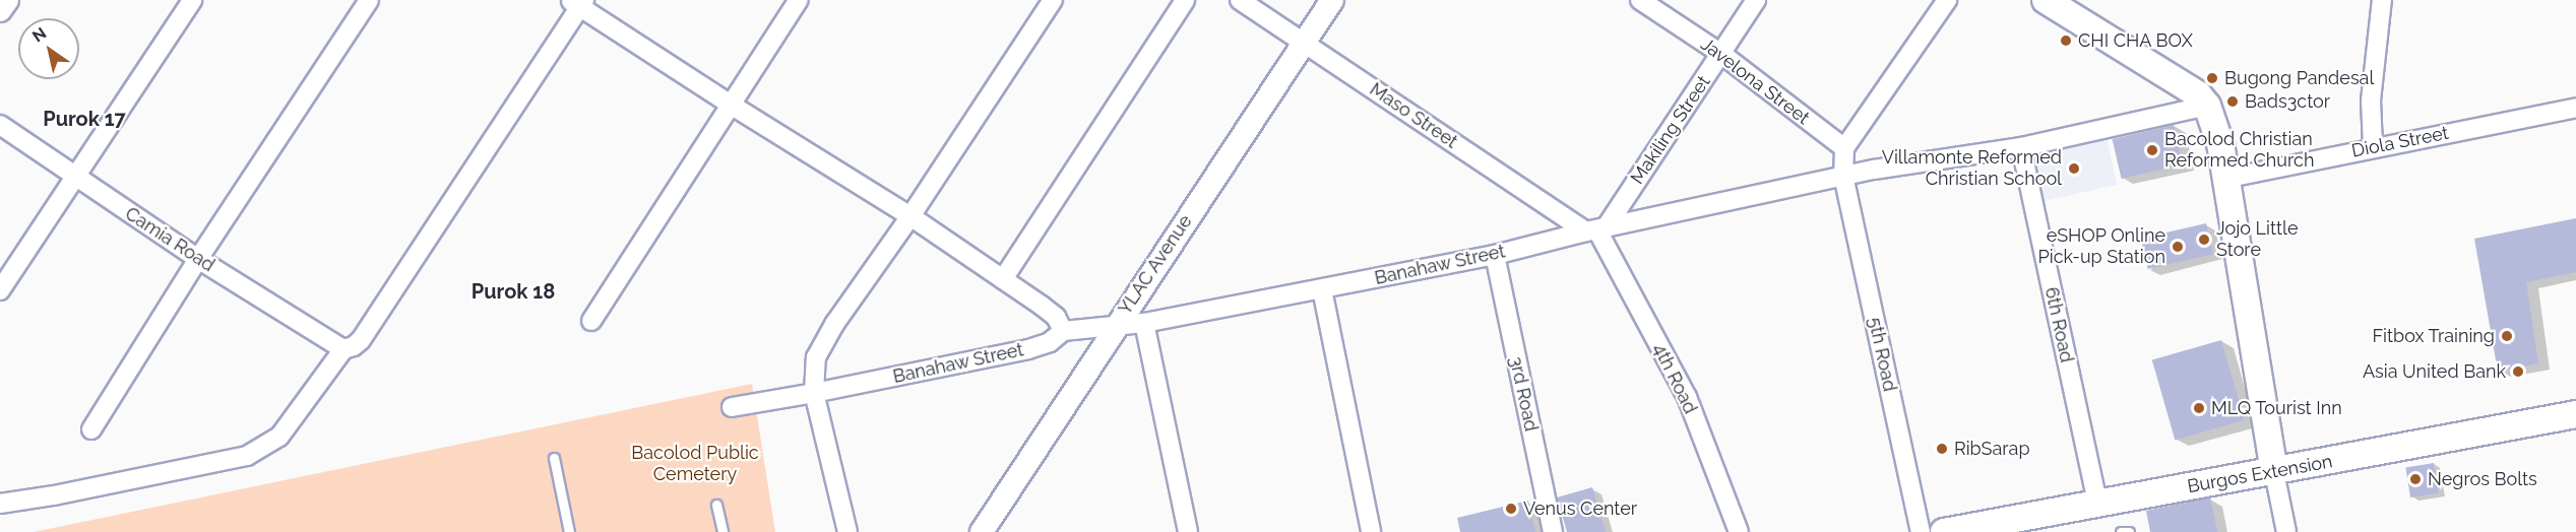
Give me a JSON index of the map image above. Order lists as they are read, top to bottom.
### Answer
{
  "streets": {
    "main road": ["Burgos Extension"],
    "street": [
      "Javelona Street",
      "Maso Street",
      "Makiling Street",
      "Diola Street",
      "Camia Road",
      "YLAC Avenue",
      "Banahaw Street",
      "6th Road",
      "5th Road",
      "4th Road",
      "3rd Road"
    ]
  },
  "crossings": [
    ["Javelona Street", "Makiling Street"],
    ["Maso Street", "Makiling Street"],
    ["Maso Street", "YLAC Avenue"],
    ["Maso Street", "Banahaw Street"],
    ["Maso Street", "4th Road"],
    ["Makiling Street", "Banahaw Street"],
    ["Makiling Street", "4th Road"],
    ["YLAC Avenue", "Banahaw Street"],
    ["Banahaw Street", "6th Road"],
    ["Banahaw Street", "5th Road"],
    ["Banahaw Street", "4th Road"],
    ["Banahaw Street", "3rd Road"],
    ["6th Road", "Burgos Extension"]
  ],
  "districts": ["Purok 17", "Purok 18"],
  "parks": ["Bacolod Public Cemetery"],
  "places": [
    "CHI CHA BOX",
    "Bugong Pandesal",
    "Bads3ctor",
    "Bacolod Christian Reformed Church",
    "Villamonte Reformed Christian School",
    "Jojo Little Store",
    "eSHOP Online Pick-up Station",
    "Fitbox Training",
    "Asia United Bank",
    "MLQ Tourist Inn",
    "RibSarap",
    "Negros Bolts",
    "Venus Center"
  ],
  "north": "top left"
}
